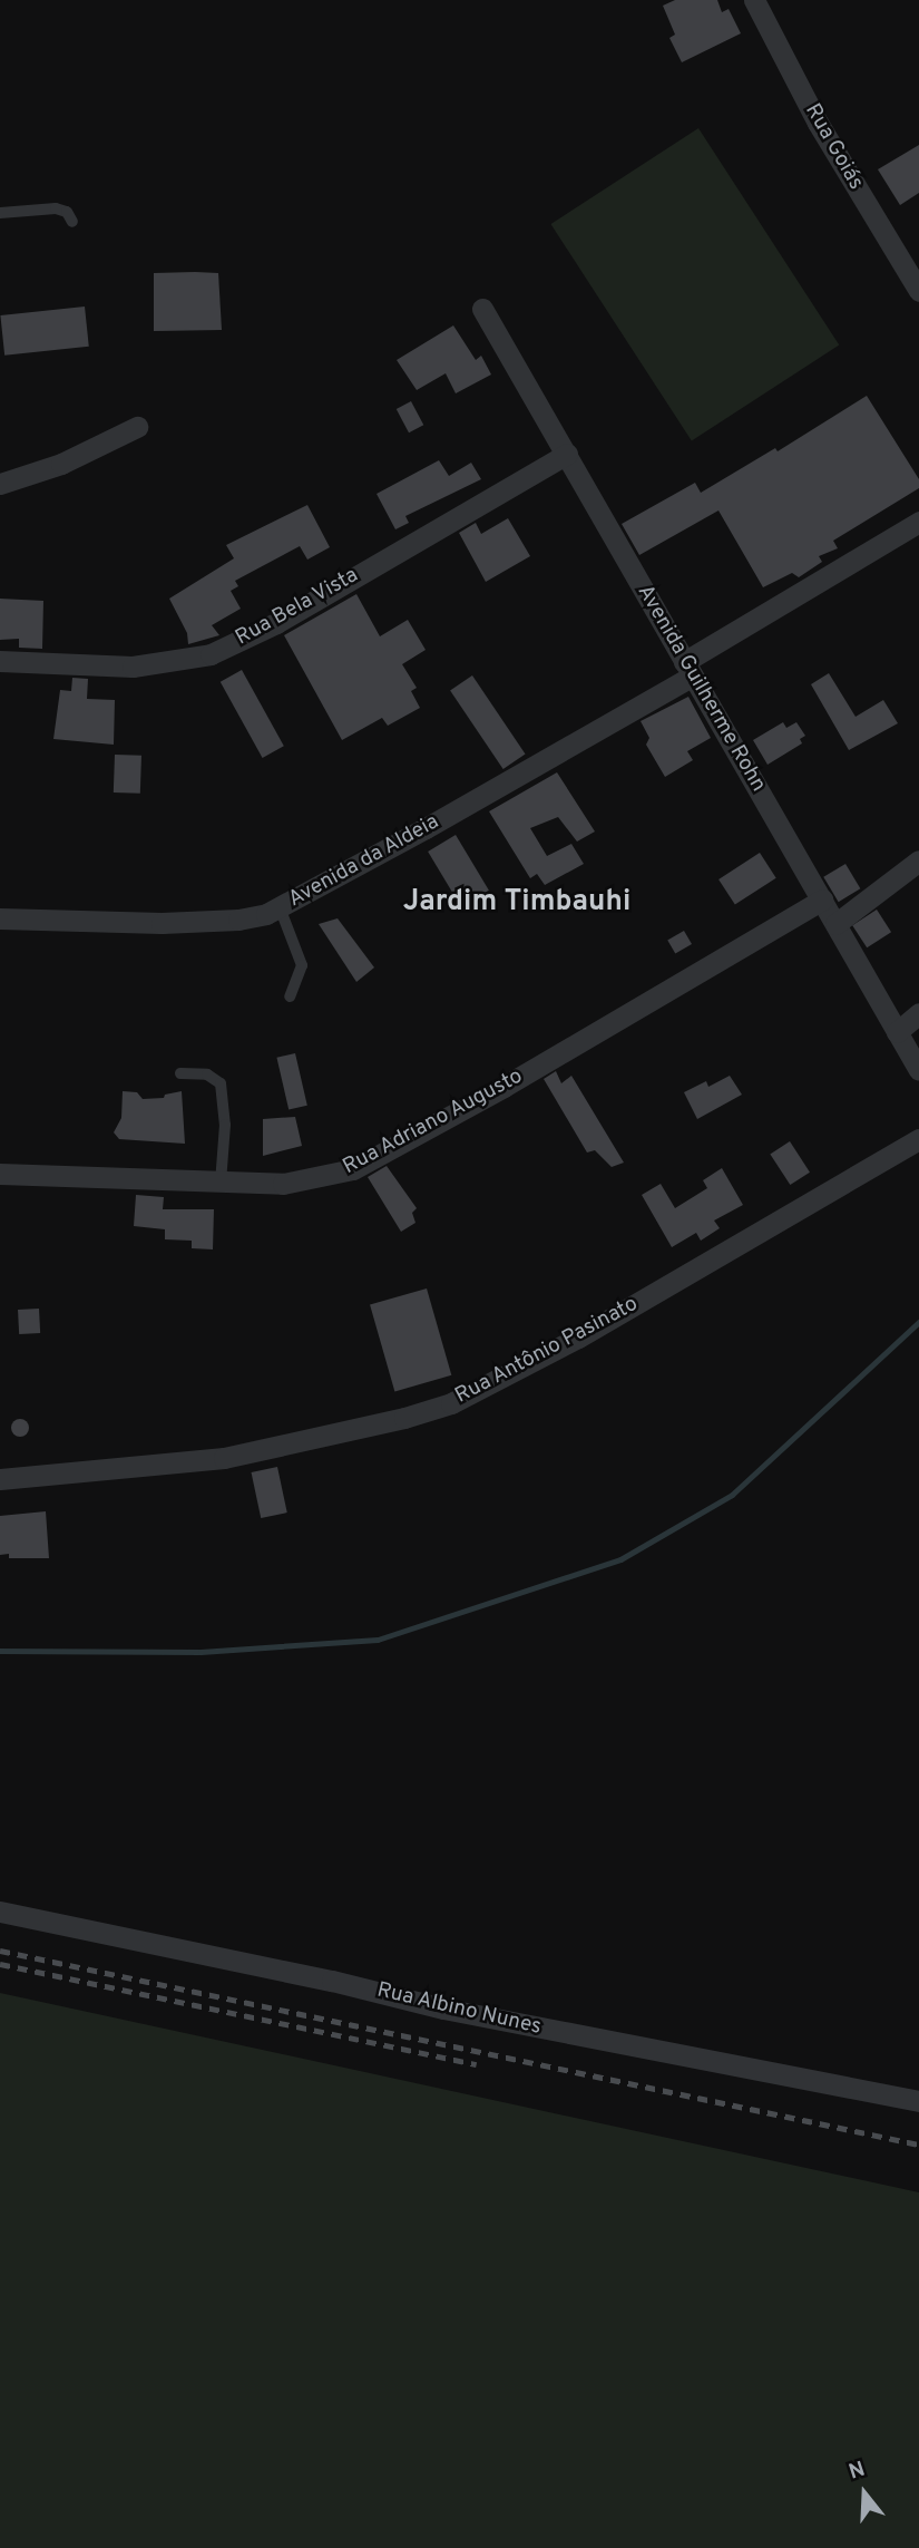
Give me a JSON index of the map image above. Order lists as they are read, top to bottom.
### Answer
{
  "streets": {
    "street": [
      "Rua Goiás",
      "Rua Bela Vista",
      "Avenida Guilherme Rohn",
      "Avenida da Aldeia",
      "Rua Adriano Augusto",
      "Rua Antônio Pasinato",
      "Rua Albino Nunes"
    ]
  },
  "crossings": [
    ["Rua Bela Vista", "Avenida Guilherme Rohn"],
    ["Avenida Guilherme Rohn", "Avenida da Aldeia"],
    ["Avenida Guilherme Rohn", "Rua Adriano Augusto"]
  ],
  "districts": ["Jardim Timbauhi"],
  "north": "top"
}
